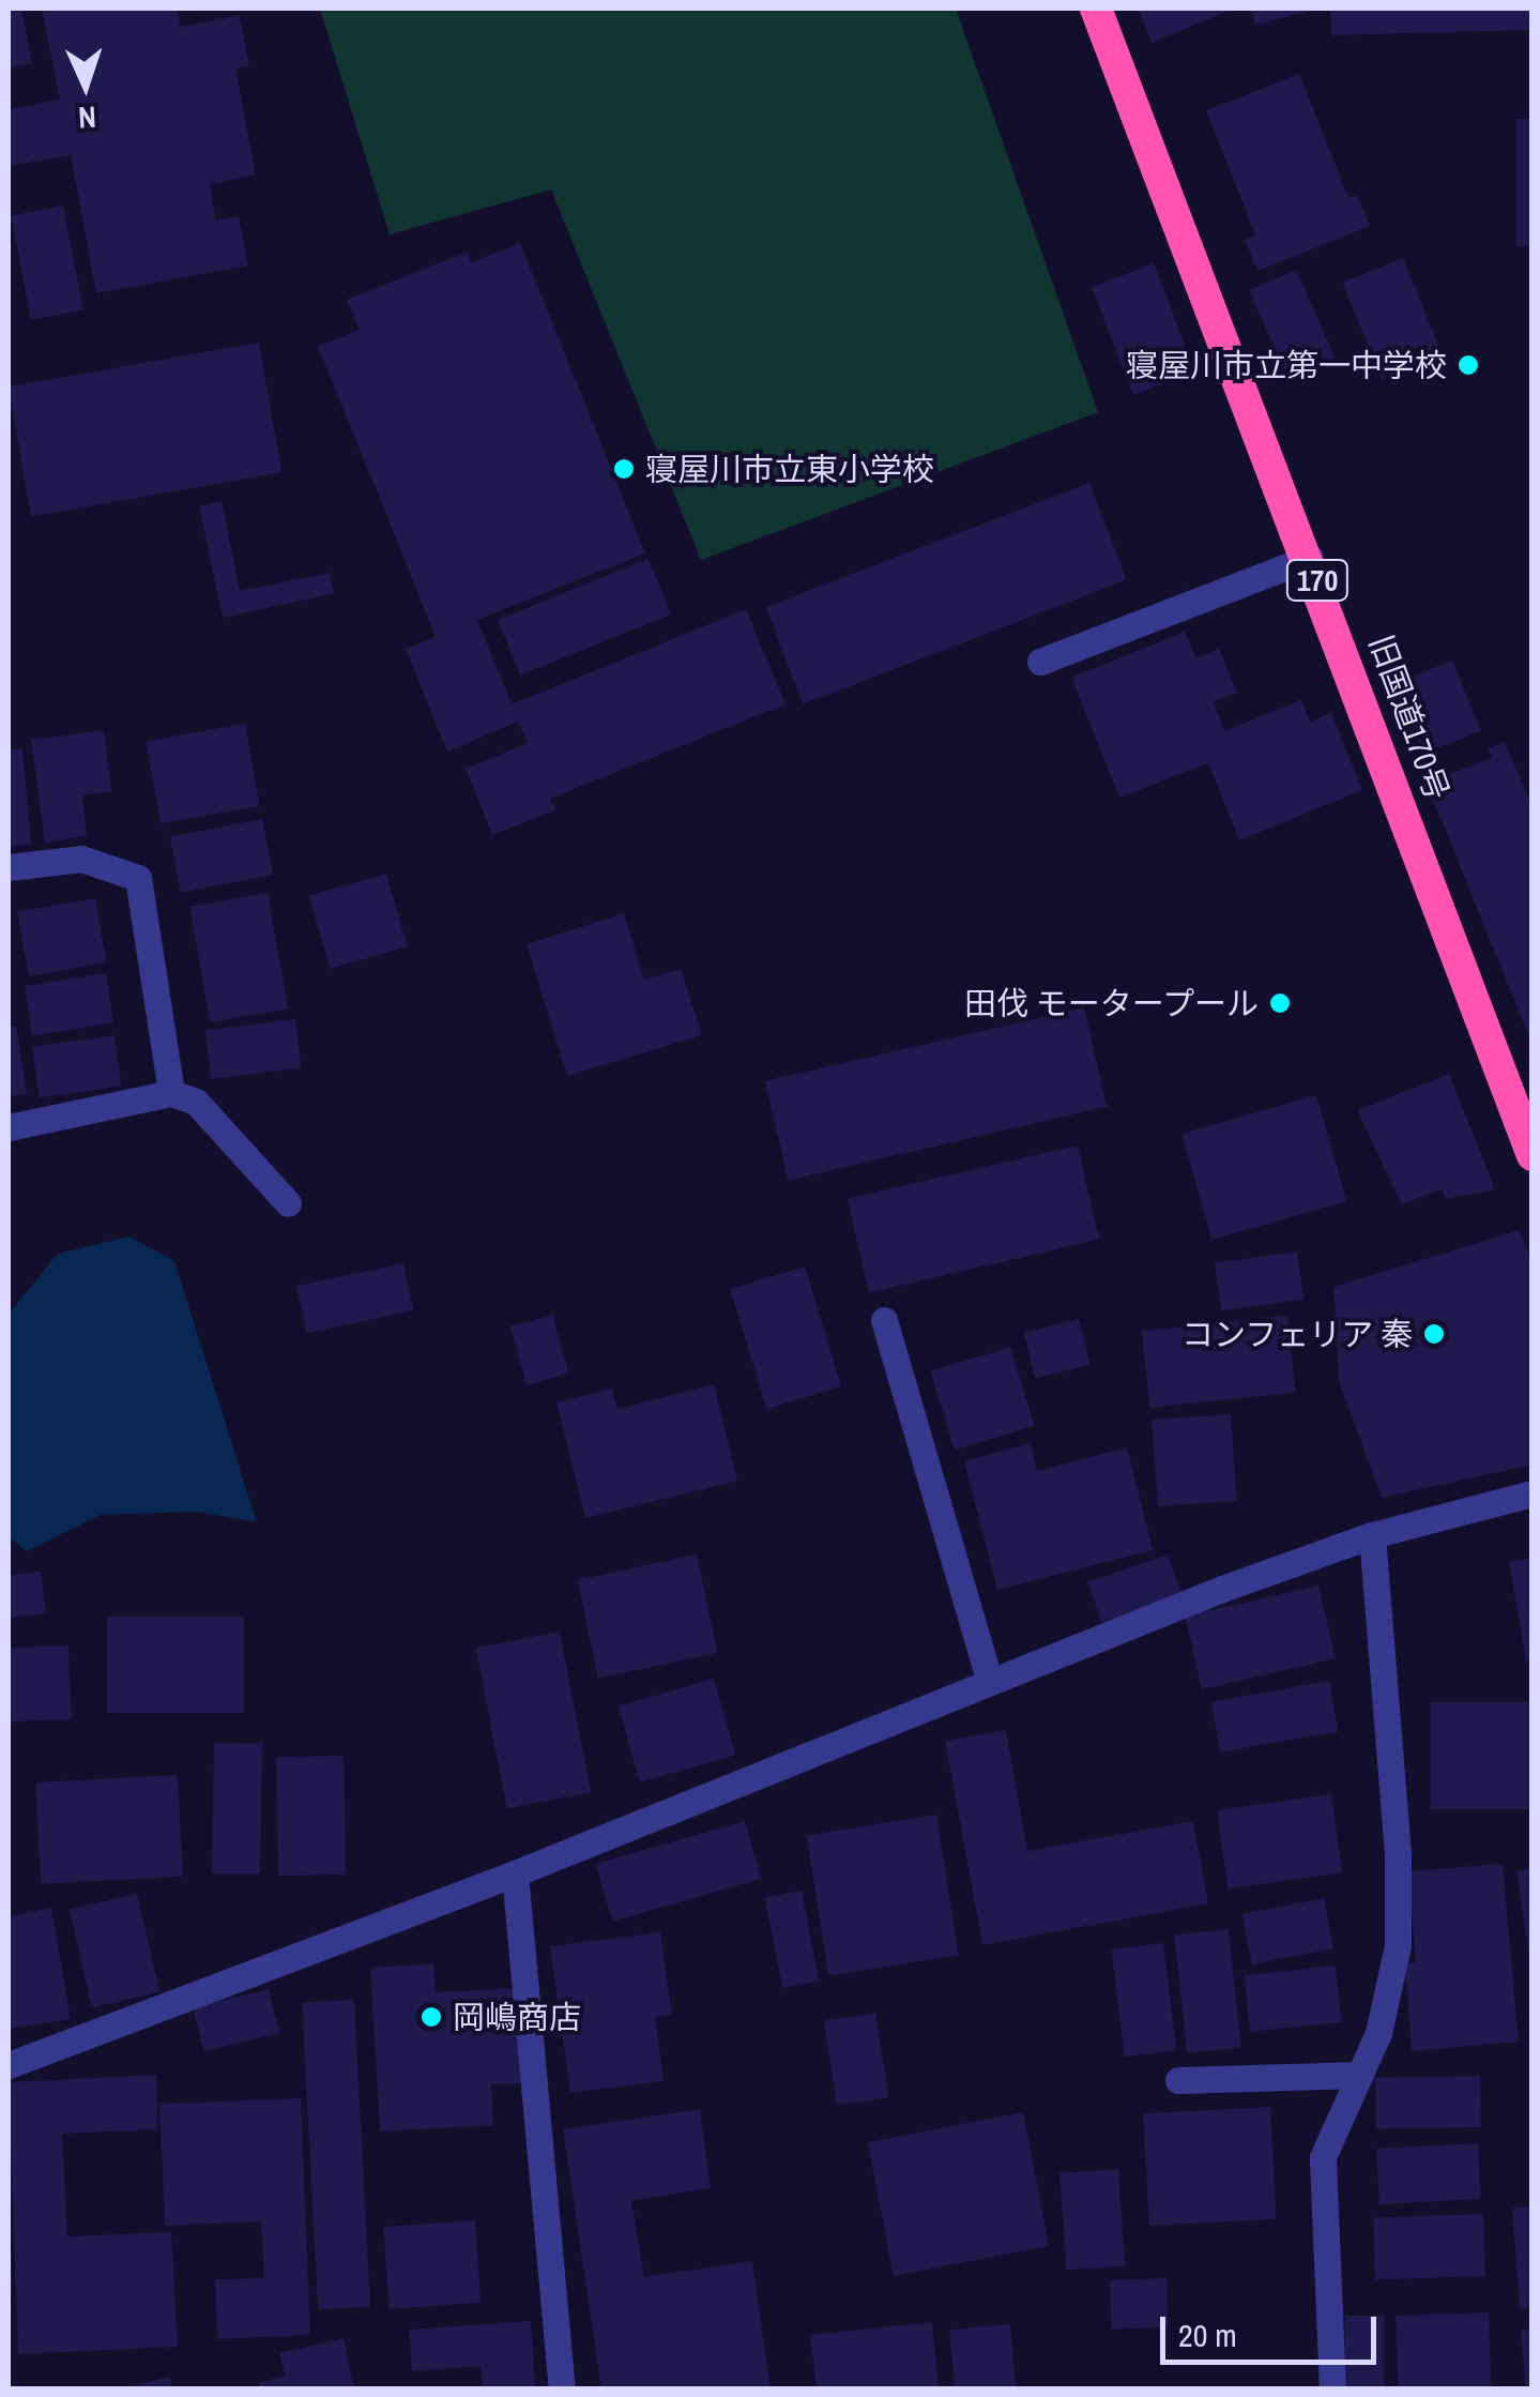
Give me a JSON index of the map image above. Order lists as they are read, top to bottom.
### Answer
{
  "streets": {
    "highway": ["170", "旧国道170号"]
  },
  "places": [
    "寝屋川市立第一中学校",
    "寝屋川市立東小学校",
    "田伐 モータープール",
    "コンフェリア 秦",
    "岡嶋商店"
  ],
  "scale_bar": "20 m",
  "north": "bottom"
}
